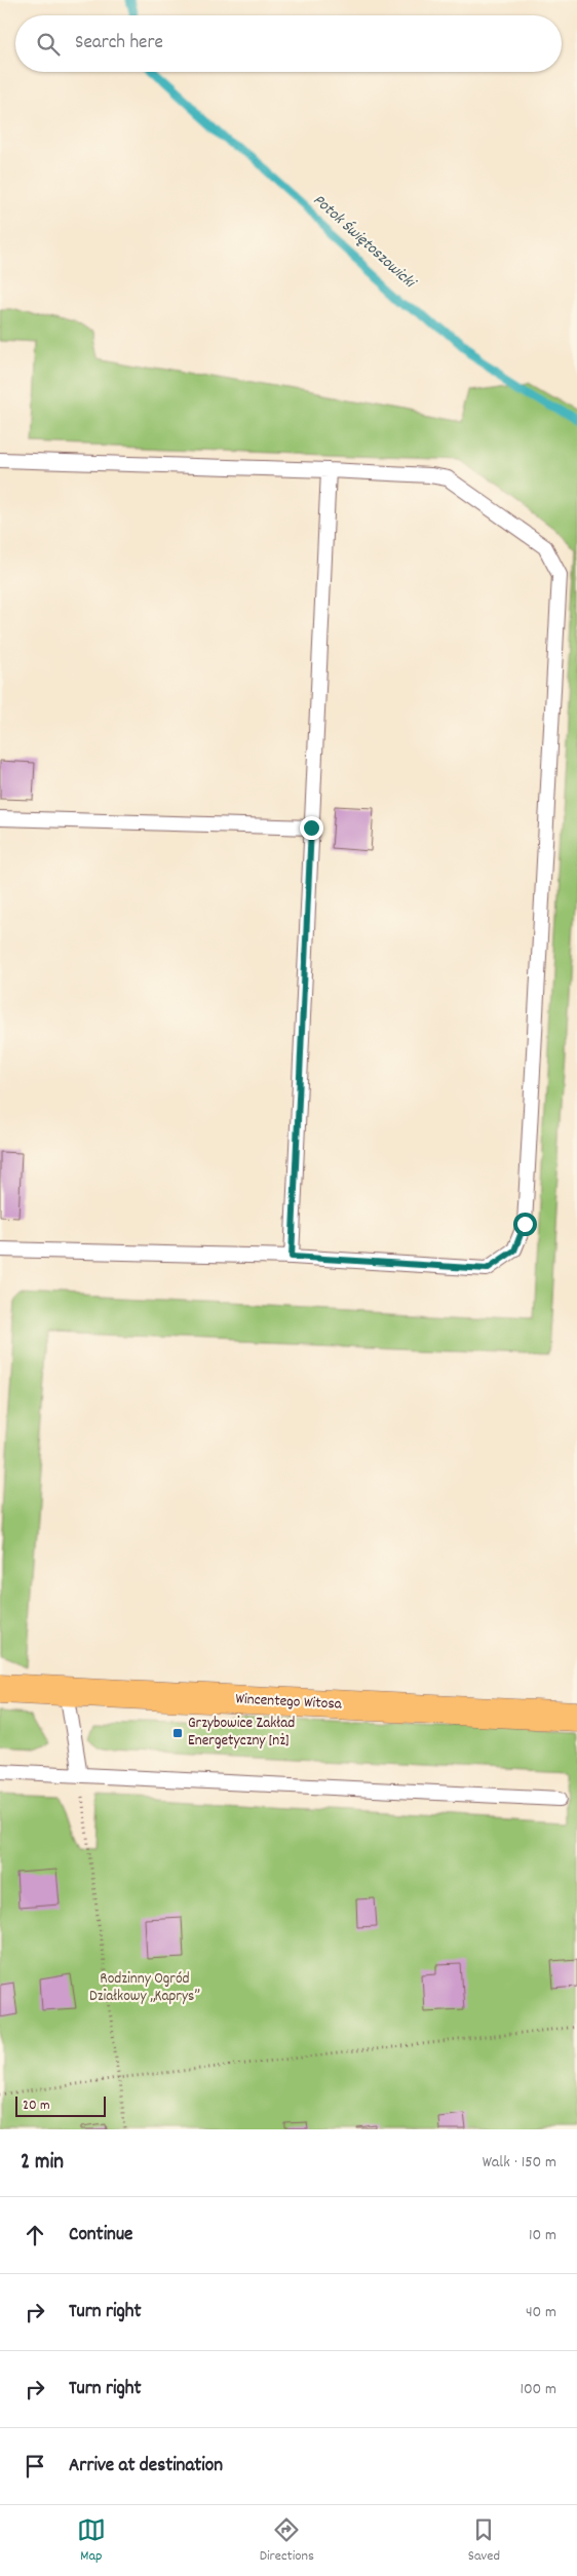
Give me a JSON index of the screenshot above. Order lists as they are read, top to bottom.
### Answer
{
  "streets": {
    "main road": ["Wincentego Witosa"]
  },
  "water": ["Potok Świętoszowicki"],
  "parks": ["Rodzinny Ogród Działkowy „Kaprys”"],
  "places": {
    "transit": ["Grzybowice Zakład Energetyczny [nż]"]
  },
  "scale_bar": "20 m",
  "page": {
    "search": "Search here",
    "scale": "20 m",
    "heading": ["2 min", "Walk · 150 m"],
    "list": [
      ["Continue", "10 m"],
      ["Turn right", "40 m"],
      ["Turn right", "100 m"],
      "Arrive at destination"
    ],
    "nav": ["Map", "Directions", "Saved"]
  }
}
